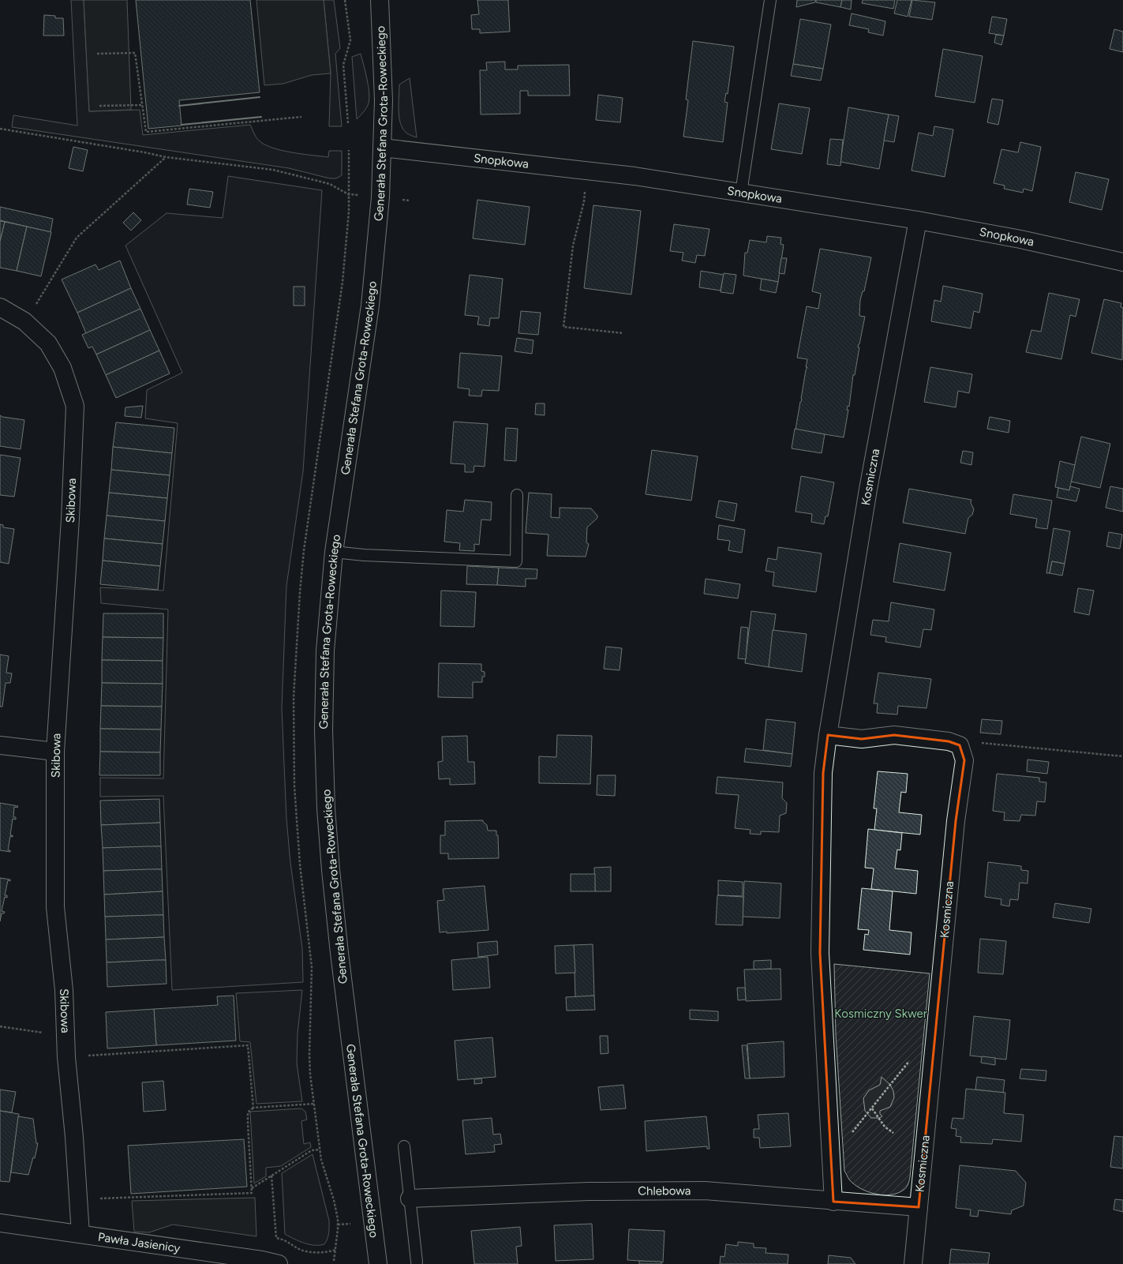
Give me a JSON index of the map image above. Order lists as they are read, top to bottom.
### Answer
{
  "streets": {
    "street": [
      "Generała Stefana Grota-Roweckiego",
      "Snopkowa",
      "Kosmiczna",
      "Skibowa",
      "Chlebowa",
      "Pawła Jasienicy"
    ]
  },
  "crossings": [
    ["Generała Stefana Grota-Roweckiego", "Snopkowa"],
    ["Snopkowa", "Kosmiczna"],
    ["Kosmiczna", "Chlebowa"],
    ["Skibowa", "Pawła Jasienicy"]
  ],
  "parks": ["Kosmiczny Skwer"]
}
